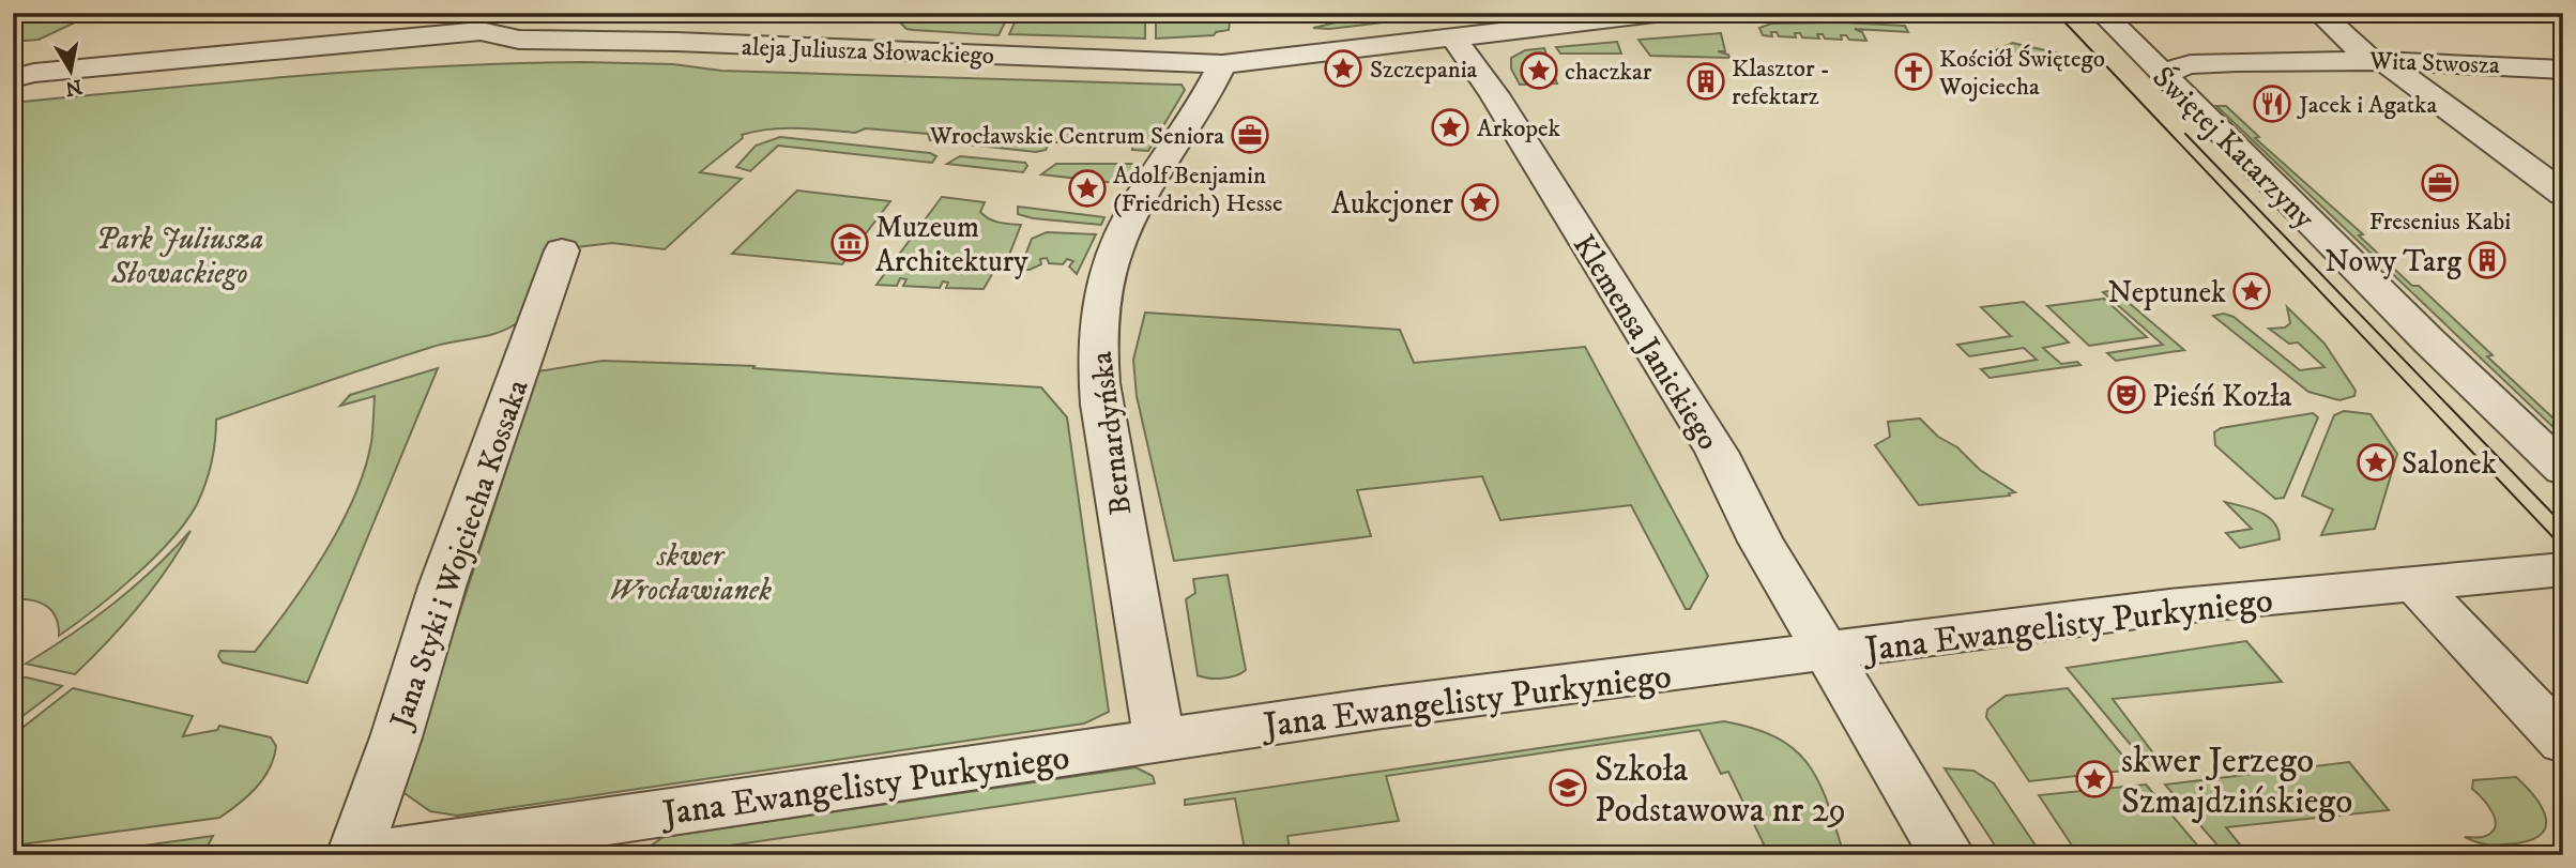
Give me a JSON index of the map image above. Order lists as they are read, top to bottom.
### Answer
{
  "streets": {
    "street": [
      "aleja Juliusza Słowackiego",
      "Wita Stwosza",
      "Świętej Katarzyny",
      "Klemensa Janickiego",
      "Bernardyńska",
      "Jana Styki i Wojciecha Kossaka",
      "Jana Ewangelisty Purkyniego"
    ]
  },
  "crossings": [
    ["aleja Juliusza Słowackiego", "Klemensa Janickiego"],
    ["aleja Juliusza Słowackiego", "Bernardyńska"],
    ["Wita Stwosza", "Świętej Katarzyny"],
    ["Klemensa Janickiego", "Jana Ewangelisty Purkyniego"],
    ["Bernardyńska", "Jana Ewangelisty Purkyniego"]
  ],
  "parks": ["Park Juliusza Słowackiego", "skwer Wrocławianek"],
  "places": {
    "place": [
      "Szczepania",
      "chaczkar",
      "Arkopek",
      "Adolf Benjamin (Friedrich) Hesse",
      "Aukcjoner",
      "Neptunek",
      "Salonek",
      "skwer Jerzego Szmajdzińskiego"
    ],
    "church": ["Kościół Świętego Wojciecha"],
    "building": ["Klasztor - refektarz", "Nowy Targ"],
    "restaurant": ["Jacek i Agatka"],
    "office": ["Wrocławskie Centrum Seniora", "Fresenius Kabi"],
    "museum": ["Muzeum Architektury"],
    "theatre": ["Pieśń Kozła"],
    "school or university": ["Szkoła Podstawowa nr 29"]
  },
  "north": "bottom"
}
